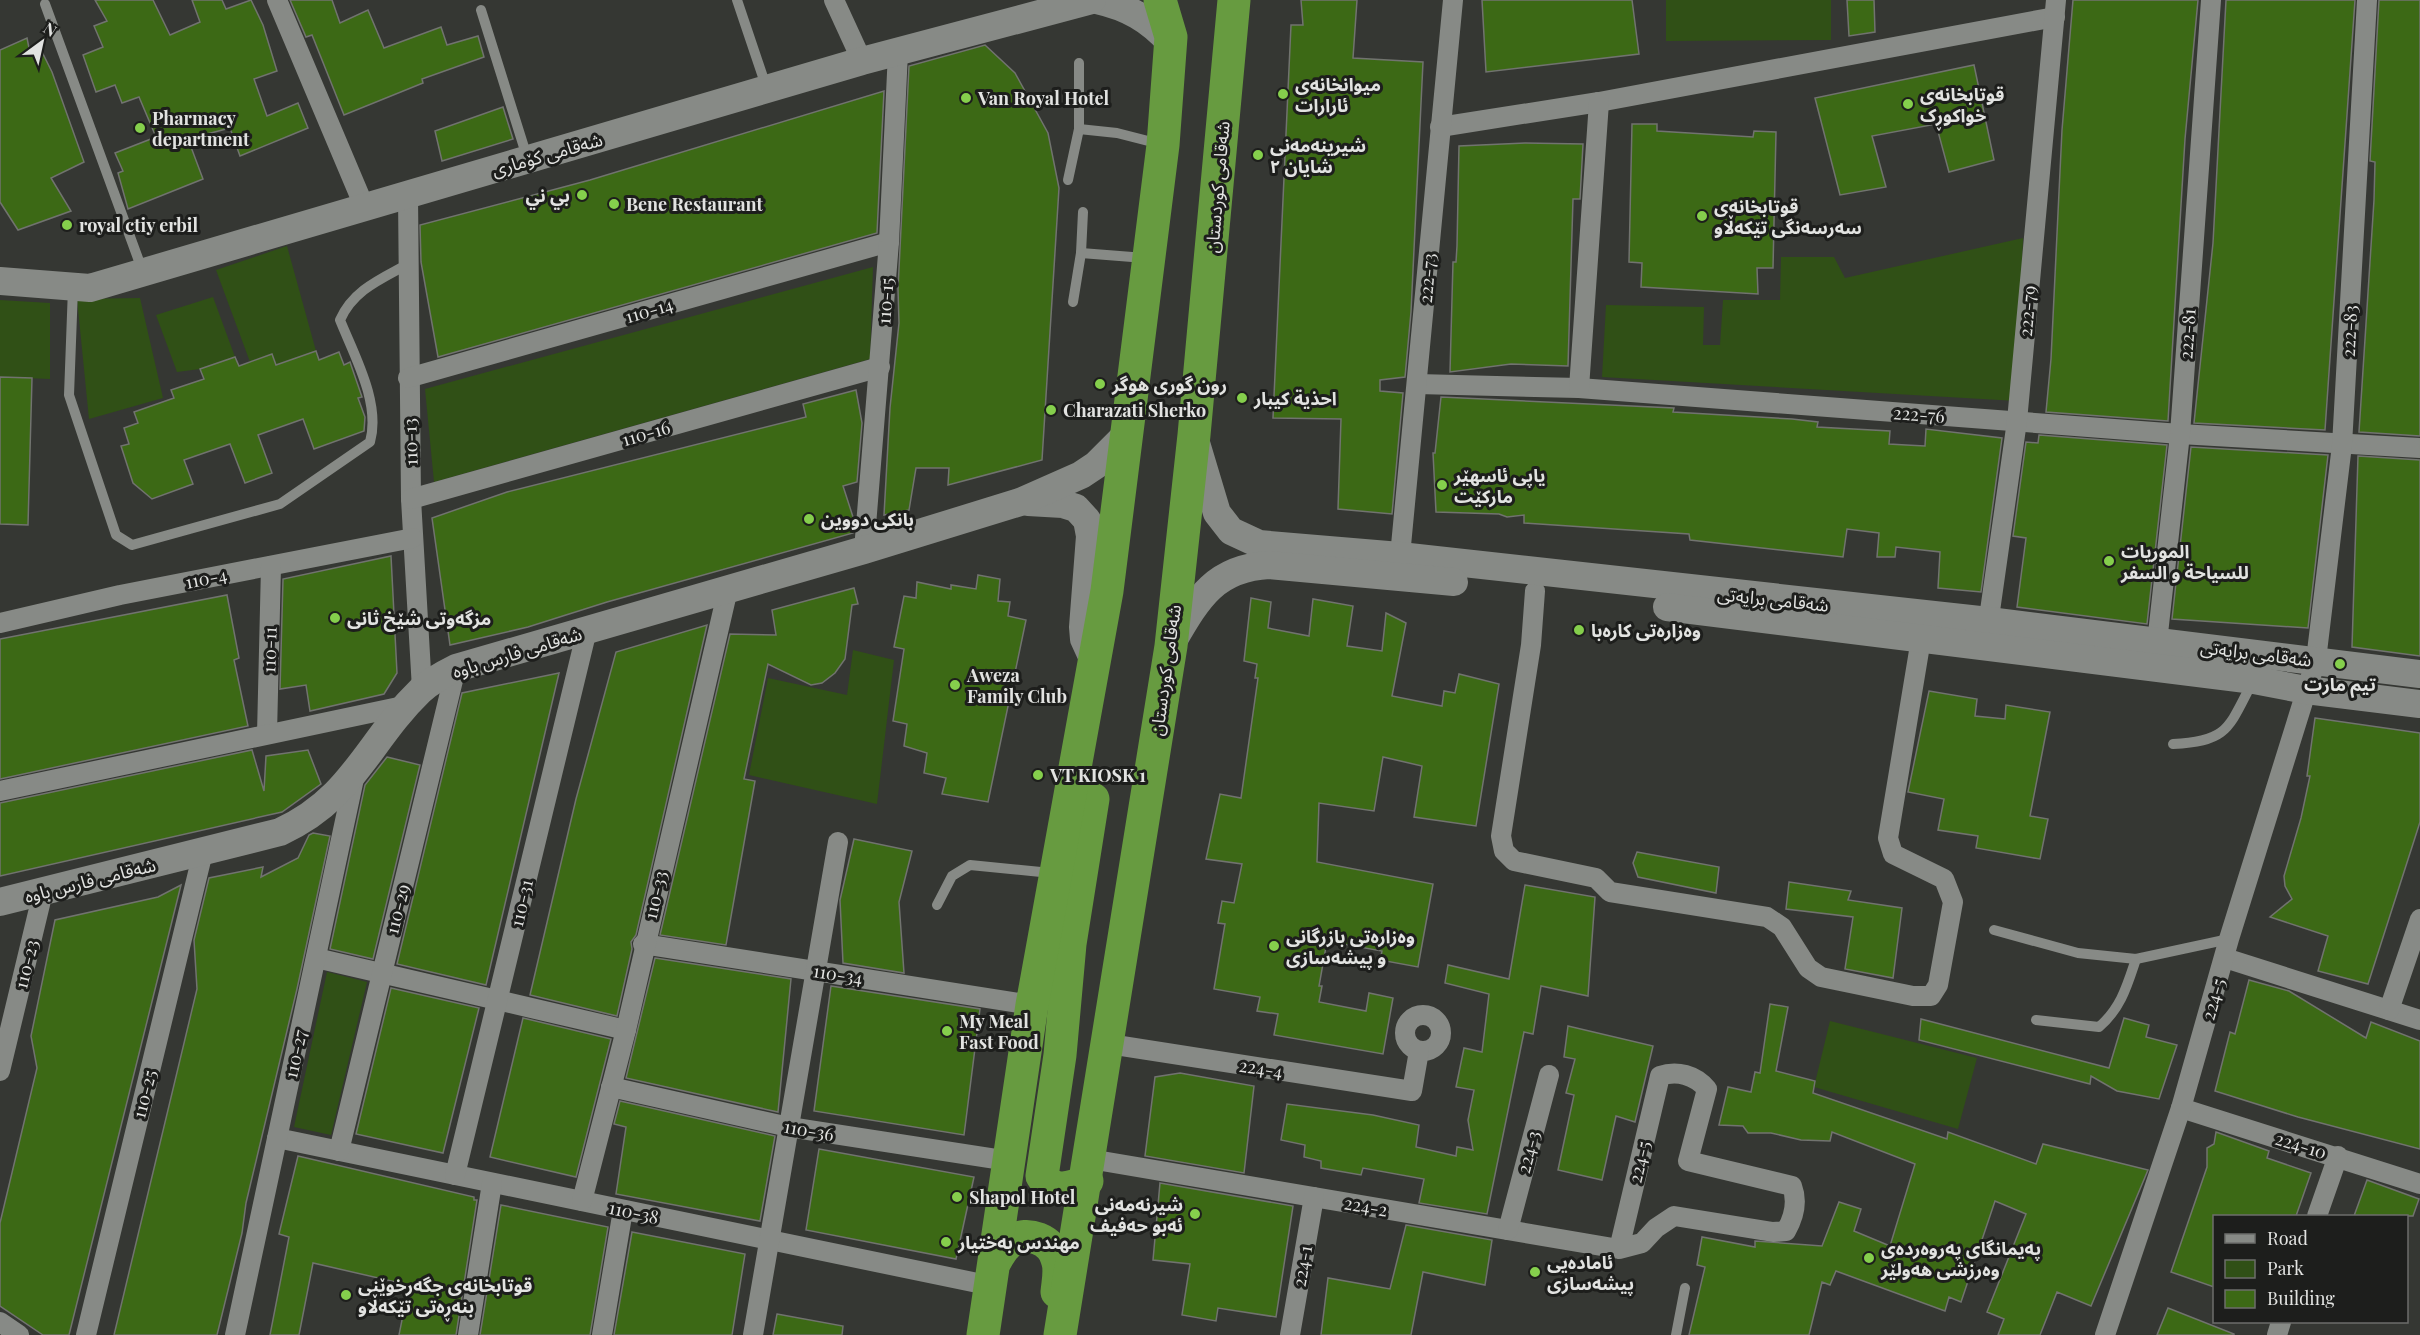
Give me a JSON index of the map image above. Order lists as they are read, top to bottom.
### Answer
{
  "streets": {
    "highway": ["شەقامی کوردستان"],
    "street": [
      "شەقامی کۆماری",
      "222-73",
      "110-15",
      "110-14",
      "222-79",
      "222-83",
      "222-81",
      "222-76",
      "110-16",
      "110-13",
      "110-4",
      "شەقامی برایەتی",
      "110-11",
      "شەقامی فارس باوە",
      "110-33",
      "110-31",
      "110-29",
      "110-23",
      "110-34",
      "224-5",
      "110-27",
      "224-4",
      "110-25",
      "110-36",
      "224-10",
      "224-3",
      "224-2",
      "110-38",
      "224-1"
    ]
  },
  "crossings": [
    ["شەقامی کۆماری", "110-15"],
    ["شەقامی کۆماری", "110-13"],
    ["شەقامی کوردستان", "شەقامی برایەتی"],
    ["شەقامی کوردستان", "224-4"],
    ["شەقامی کوردستان", "224-2"],
    ["222-73", "222-76"],
    ["222-73", "شەقامی برایەتی"],
    ["110-15", "110-14"],
    ["110-15", "110-16"],
    ["110-15", "شەقامی فارس باوە"],
    ["110-14", "110-13"],
    ["222-79", "222-76"],
    ["222-79", "شەقامی برایەتی"],
    ["222-83", "222-76"],
    ["222-83", "شەقامی برایەتی"],
    ["222-83", "224-5"],
    ["222-81", "222-76"],
    ["222-81", "شەقامی برایەتی"],
    ["110-16", "110-13"],
    ["110-13", "110-4"],
    ["110-13", "شەقامی فارس باوە"],
    ["110-4", "110-11"],
    ["شەقامی برایەتی", "224-5"],
    ["شەقامی فارس باوە", "110-33"],
    ["شەقامی فارس باوە", "110-31"],
    ["شەقامی فارس باوە", "110-29"],
    ["شەقامی فارس باوە", "110-23"],
    ["شەقامی فارس باوە", "110-27"],
    ["شەقامی فارس باوە", "110-25"],
    ["110-33", "110-34"],
    ["110-33", "110-36"],
    ["110-33", "110-38"],
    ["110-31", "110-38"],
    ["110-29", "110-38"],
    ["224-5", "224-10"],
    ["224-5", "224-2"],
    ["110-27", "110-38"],
    ["224-3", "224-2"],
    ["224-2", "224-1"]
  ],
  "places": [
    "میوانخانەی ئارارات",
    "Van Royal Hotel",
    "قوتابخانەی خواکوڕک",
    "Pharmacy department",
    "شیرینەمەنی شایان ٢",
    "بي ني",
    "Bene Restaurant",
    "قوتابخانەی سەرسەنگی تێکەڵاو",
    "royal ctiy erbil",
    "رون گوری هوگر",
    "احذية كيبار",
    "Charazati Sherko",
    "ياپی ئاسهێر مارکێت",
    "بانکی دووین",
    "الموريات للسياحة و السفر",
    "مزگەوتی شێخ ثانی",
    "وەزارەتی کارەبا",
    "تيم مارت",
    "Aweza Family Club",
    "VT KIOSK 1",
    "وەزارەتی بازرگانی و پیشەسازی",
    "My Meal Fast Food",
    "Shapol Hotel",
    "شیرنەمەنی ئەبو حەفیف",
    "مهندس بەختیار",
    "پەیمانگای پەروەردەی وەرزشی هەولێر",
    "ئامادەیی پیشەسازی",
    "قوتابخانەی جگەرخوێنی بنەڕەتی تێکەڵاو"
  ],
  "legend": ["Road", "Park", "Building"],
  "north": "top right"
}
